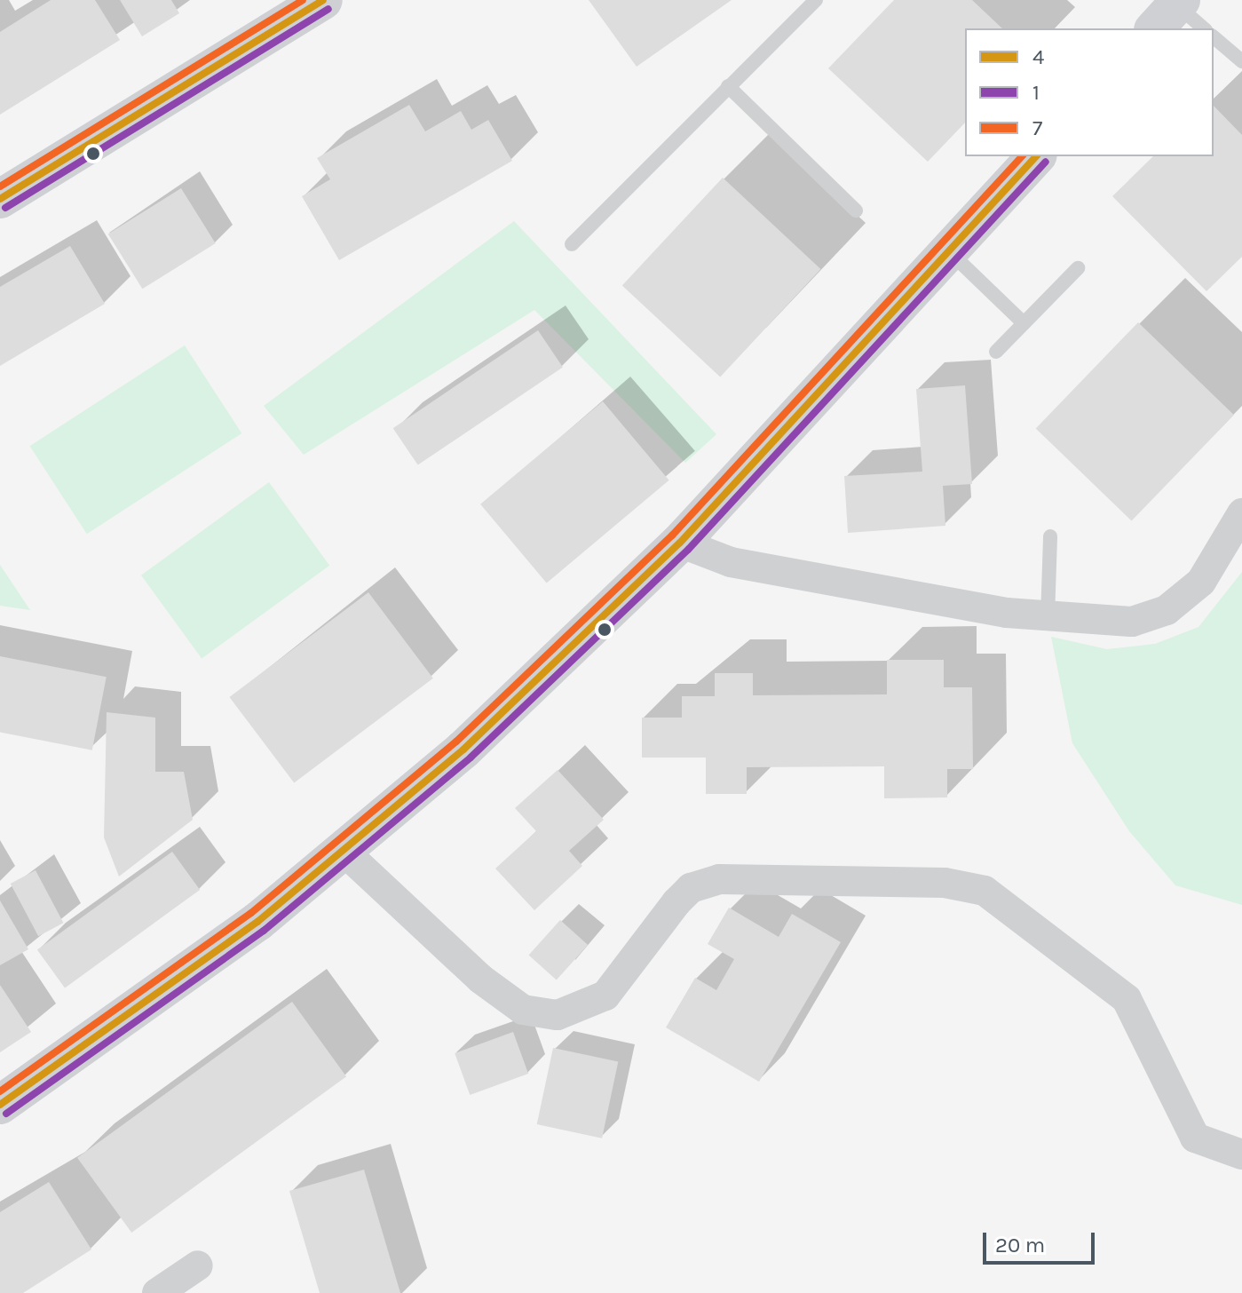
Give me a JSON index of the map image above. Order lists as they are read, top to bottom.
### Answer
{
  "lines": ["transit line 4", "transit line 7", "transit line 1"],
  "legend": ["4", "1", "7"],
  "scale_bar": "20 m"
}
